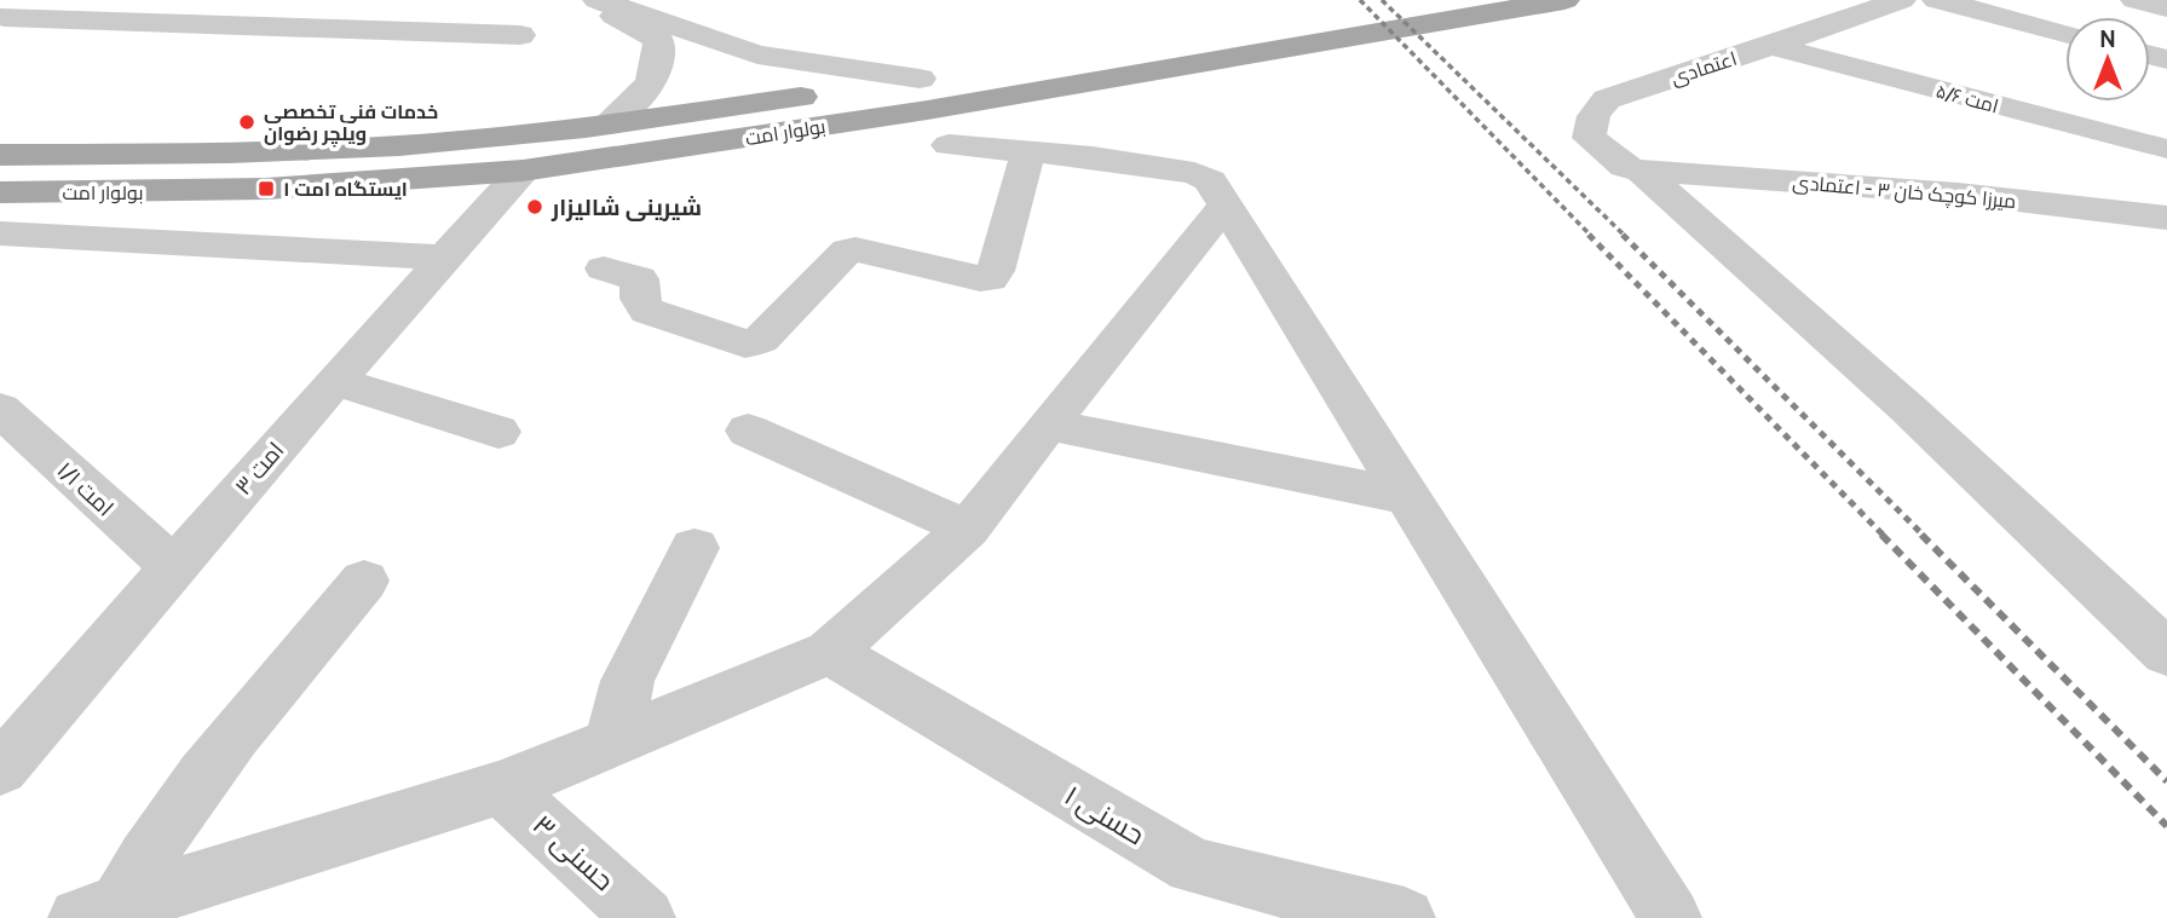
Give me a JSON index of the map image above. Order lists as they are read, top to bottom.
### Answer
{
  "streets": {
    "main road": ["بولوار امت"],
    "street": [
      "اعتمادی",
      "امت ۵/۶",
      "میرزا کوچک خان ۳ - اعتمادی",
      "امت ۳",
      "امت ۱/۱",
      "حسنی ۱",
      "حسنی ۳"
    ]
  },
  "crossings": [
    ["اعتمادی", "امت ۵/۶"],
    ["اعتمادی", "میرزا کوچک خان ۳ - اعتمادی"],
    ["بولوار امت", "امت ۳"],
    ["امت ۳", "امت ۱/۱"]
  ],
  "places": {
    "other": ["خدمات فنی تخصصی ویلچر رضوان", "شیرینی شالیزار"],
    "transit": ["ایستگاه امت ۱"]
  },
  "north": "top"
}
